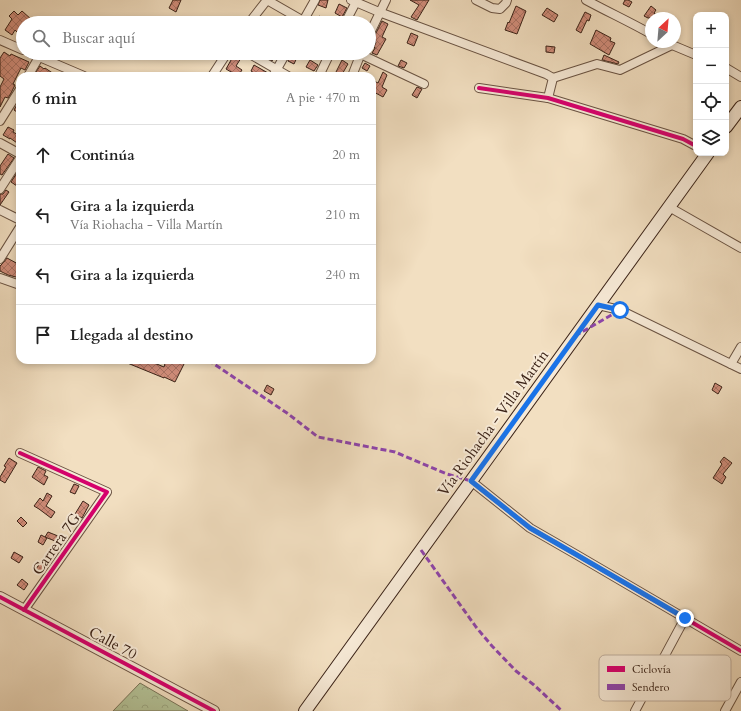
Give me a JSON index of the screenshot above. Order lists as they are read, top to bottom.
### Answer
{
  "streets": {
    "main road": ["Vía Riohacha - Villa Martín"],
    "street": ["Carrera 7G", "Calle 70"]
  },
  "crossings": [
    ["Carrera 7G", "Calle 70"]
  ],
  "legend": ["Ciclovía", "Sendero"],
  "north": "top right",
  "page": {
    "map_buttons": ["+", "−"],
    "search": "Buscar aquí",
    "heading": ["6 min", "A pie · 470 m"],
    "list": [
      ["Continúa", "20 m"],
      ["Gira a la izquierda", "Vía Riohacha - Villa Martín", "210 m"],
      ["Gira a la izquierda", "240 m"],
      "Llegada al destino"
    ]
  }
}
